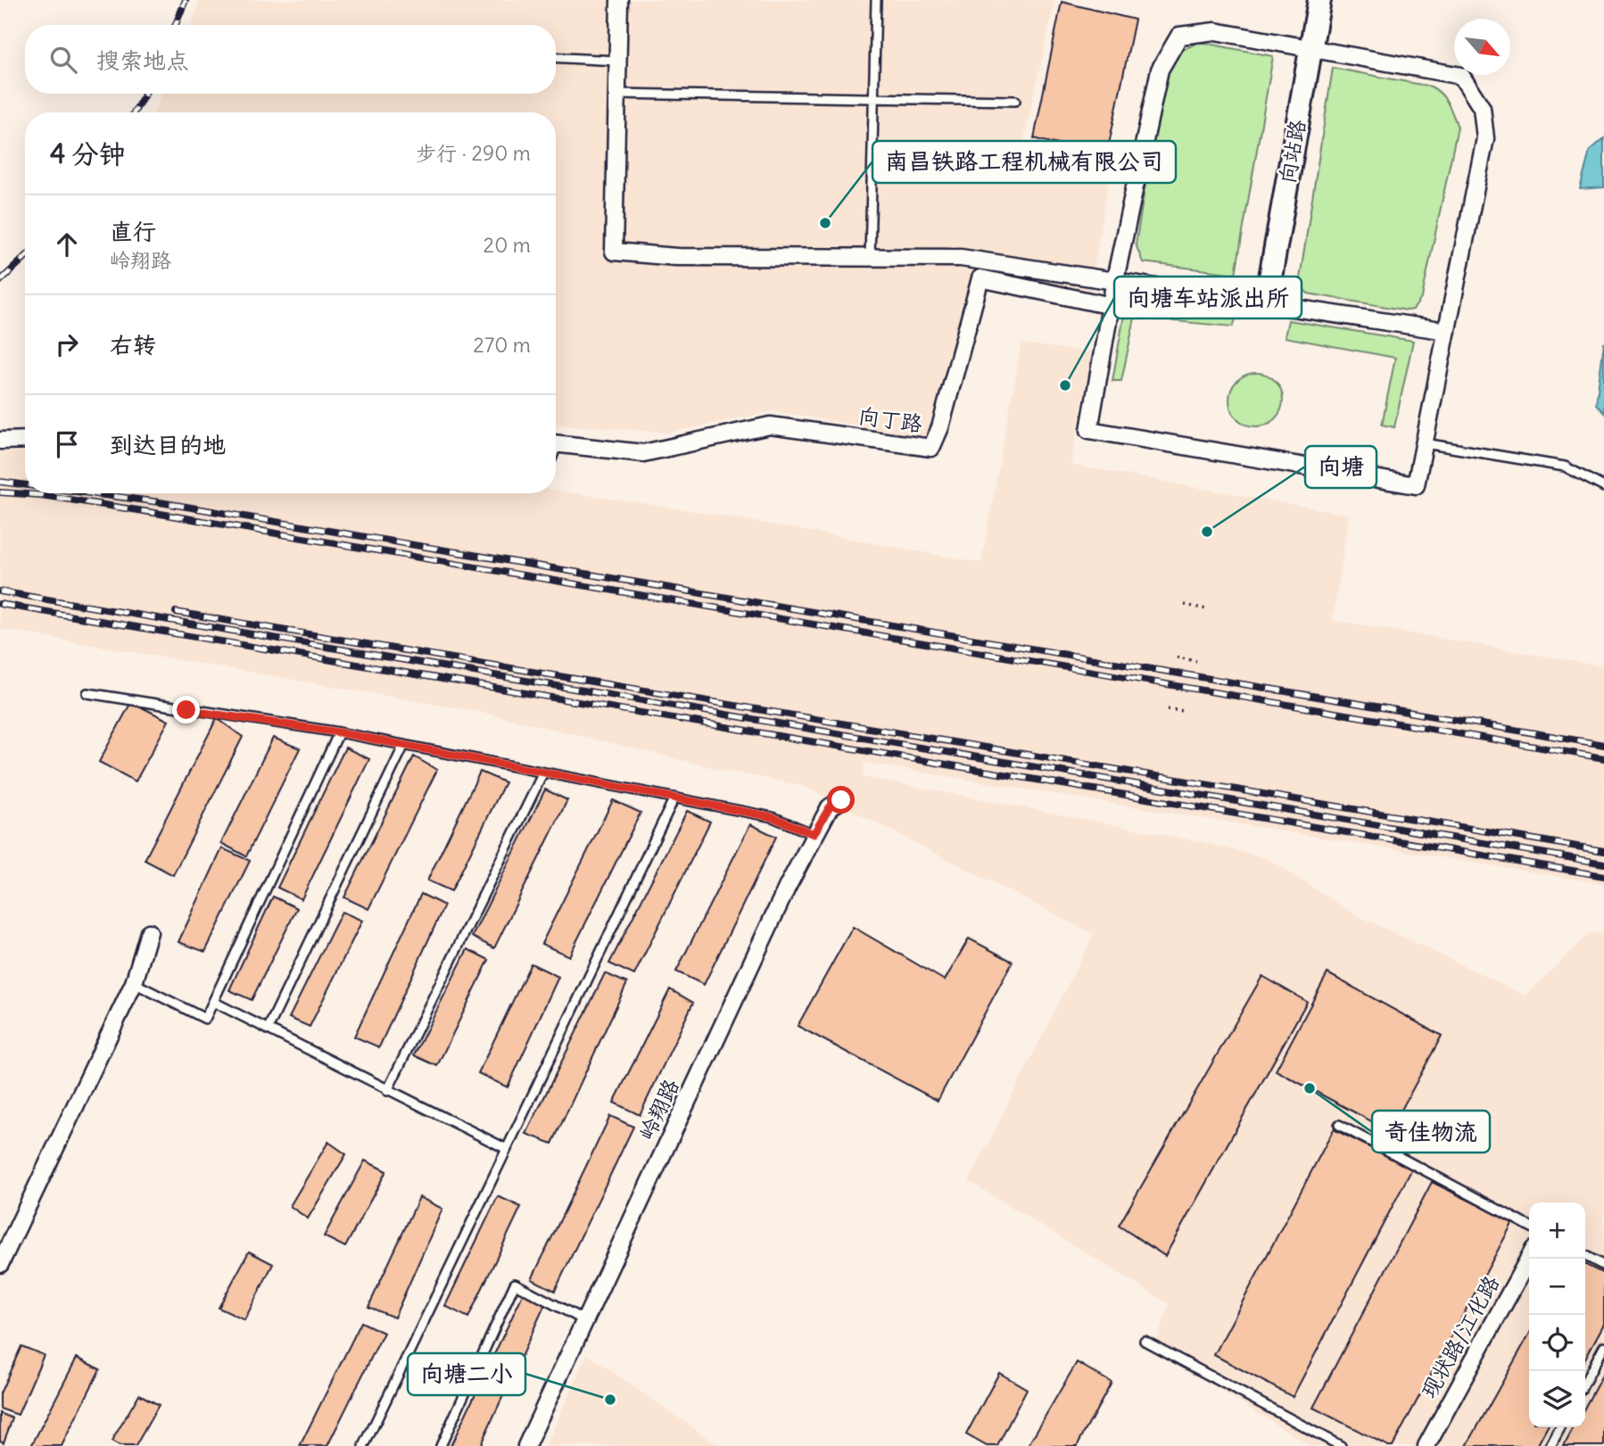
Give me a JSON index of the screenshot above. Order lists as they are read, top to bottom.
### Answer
{
  "streets": {
    "street": [
      "向站路",
      "向丁路",
      "岭翔路",
      "现状路/江化路"
    ]
  },
  "places": [
    "南昌铁路工程机械有限公司",
    "向塘车站派出所",
    "向塘",
    "奇佳物流",
    "向塘二小"
  ],
  "north": "bottom right",
  "page": {
    "search": "搜索地点",
    "heading": ["4 分钟", "步行 · 290 m"],
    "list": [
      ["直行", "岭翔路", "20 m"],
      ["右转", "270 m"],
      "到达目的地"
    ],
    "map_buttons": ["+", "−"]
  }
}
